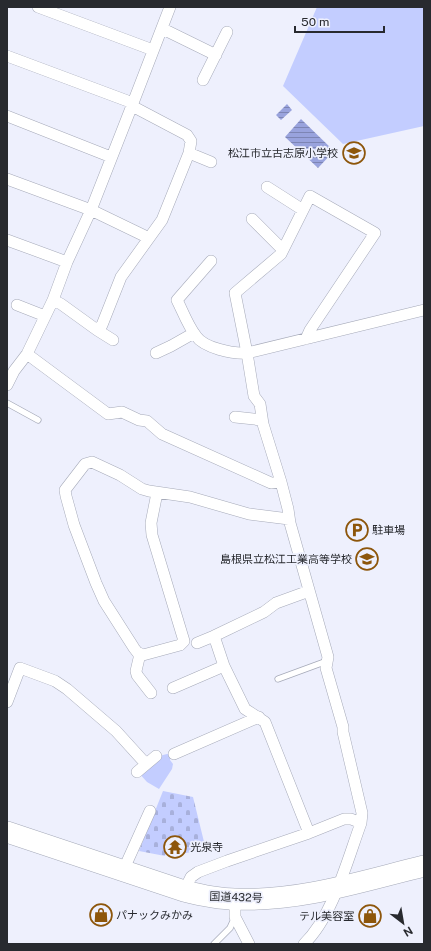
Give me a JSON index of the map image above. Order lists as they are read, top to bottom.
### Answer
{
  "streets": {
    "highway": ["国道432号"]
  },
  "places": {
    "school or university": ["松江市立古志原小学校", "島根県立松江工業高等学校"],
    "parking": ["駐車場"],
    "temple": ["光泉寺"],
    "shop": ["パナックみかみ", "テル美容室"]
  },
  "scale_bar": "50 m",
  "north": "bottom right"
}
